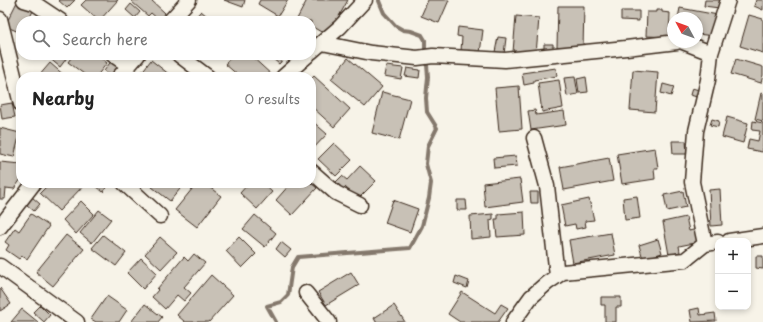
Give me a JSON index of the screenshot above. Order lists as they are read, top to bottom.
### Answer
{
  "north": "top left",
  "page": {
    "search": "Search here",
    "heading": ["Nearby", "0 results"],
    "map_buttons": ["+", "−"]
  }
}
